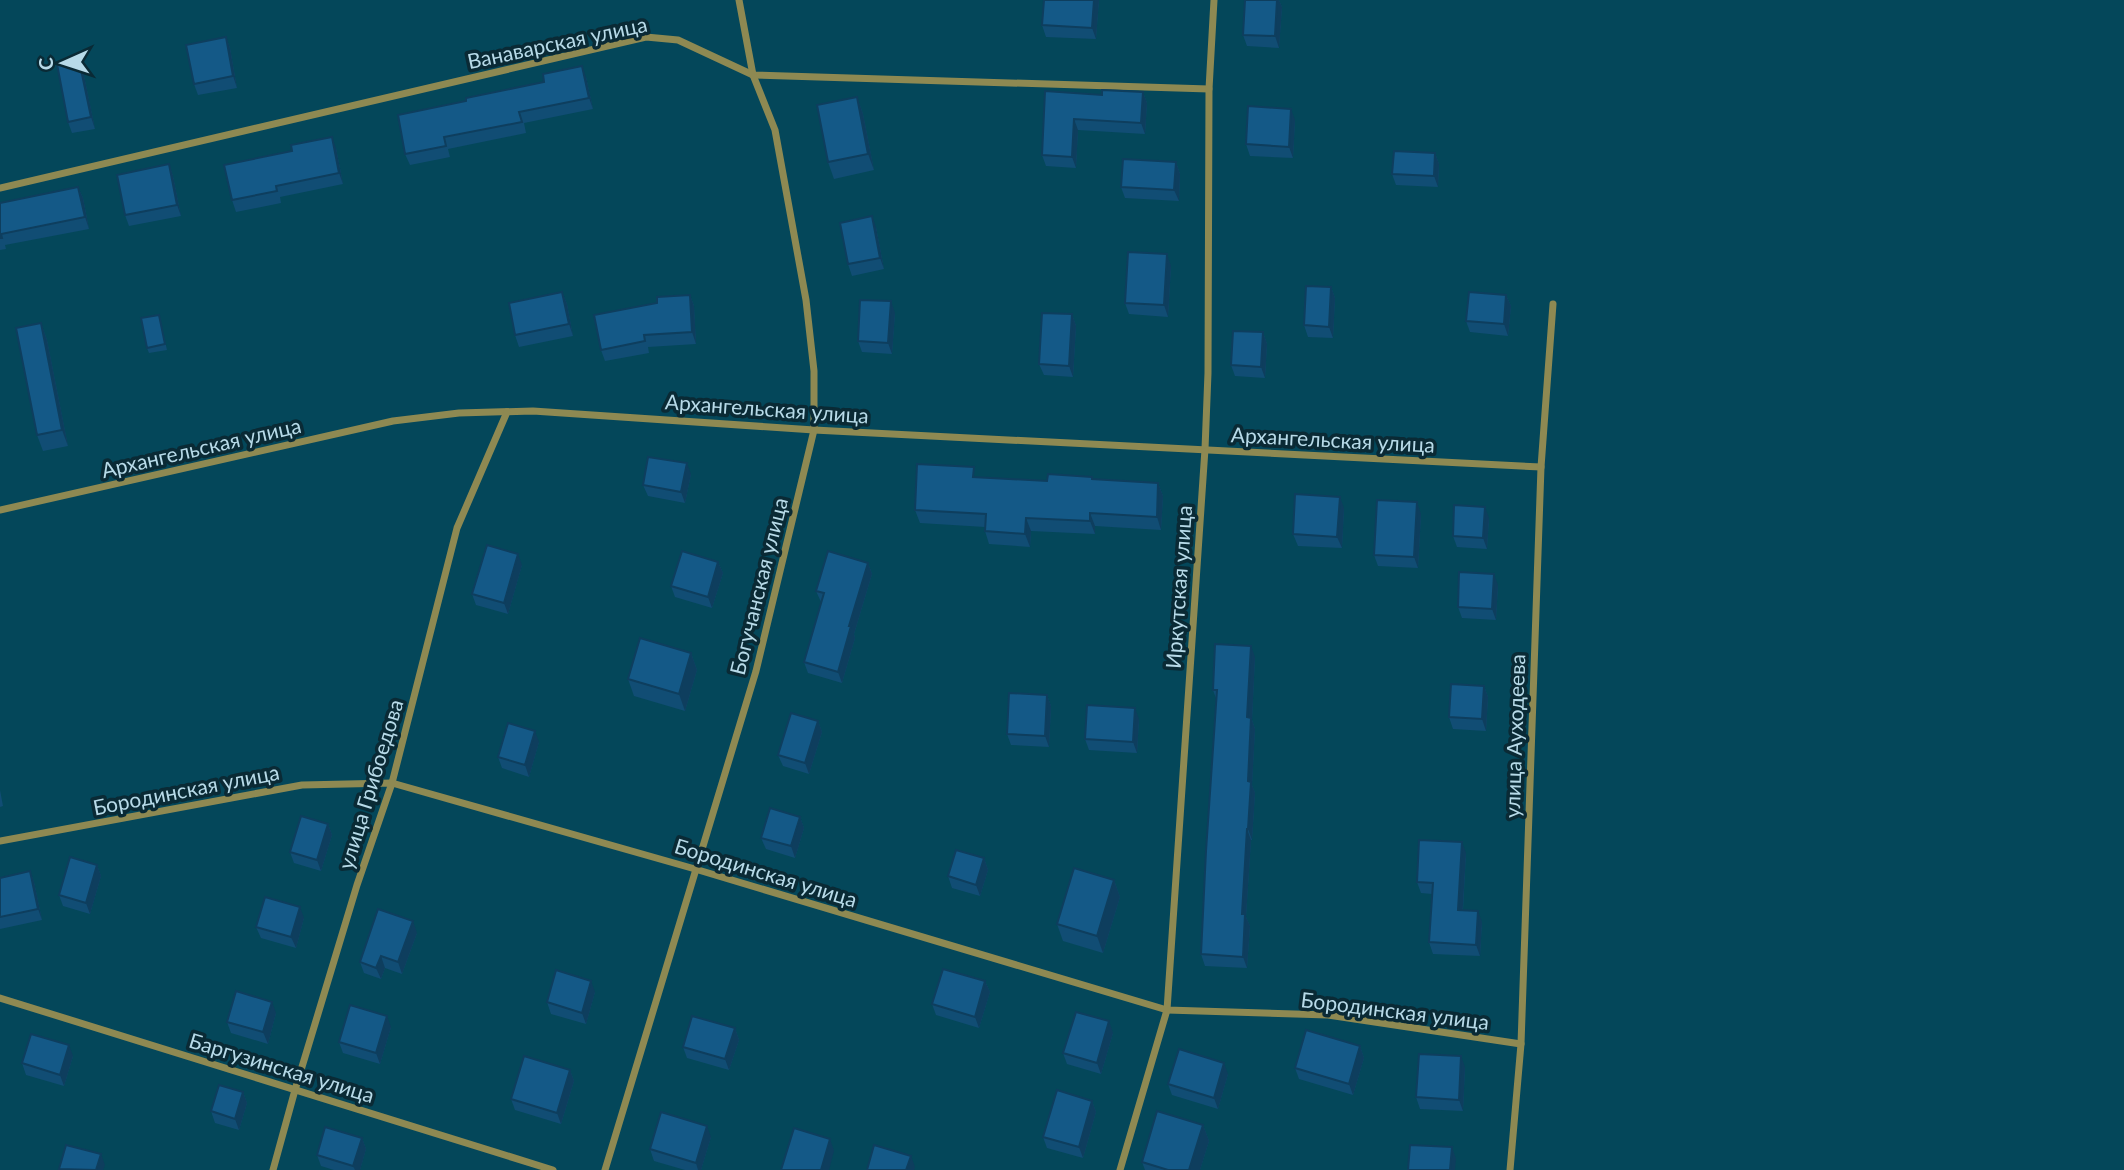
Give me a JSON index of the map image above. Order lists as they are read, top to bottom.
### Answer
{
  "streets": {
    "street": [
      "Ванаварская улица",
      "Архангельская улица",
      "Богучанская улица",
      "Иркутская улица",
      "улица Ауходеева",
      "улица Грибоедова",
      "Бородинская улица",
      "Баргузинская улица"
    ]
  },
  "crossings": [
    ["Ванаварская улица", "Богучанская улица"],
    ["Ванаварская улица", "Иркутская улица"],
    ["Архангельская улица", "Богучанская улица"],
    ["Архангельская улица", "Иркутская улица"],
    ["Архангельская улица", "улица Ауходеева"],
    ["Архангельская улица", "улица Грибоедова"],
    ["Богучанская улица", "Бородинская улица"],
    ["Иркутская улица", "Бородинская улица"],
    ["улица Ауходеева", "Бородинская улица"],
    ["улица Грибоедова", "Бородинская улица"],
    ["улица Грибоедова", "Баргузинская улица"]
  ],
  "north": "left"
}
